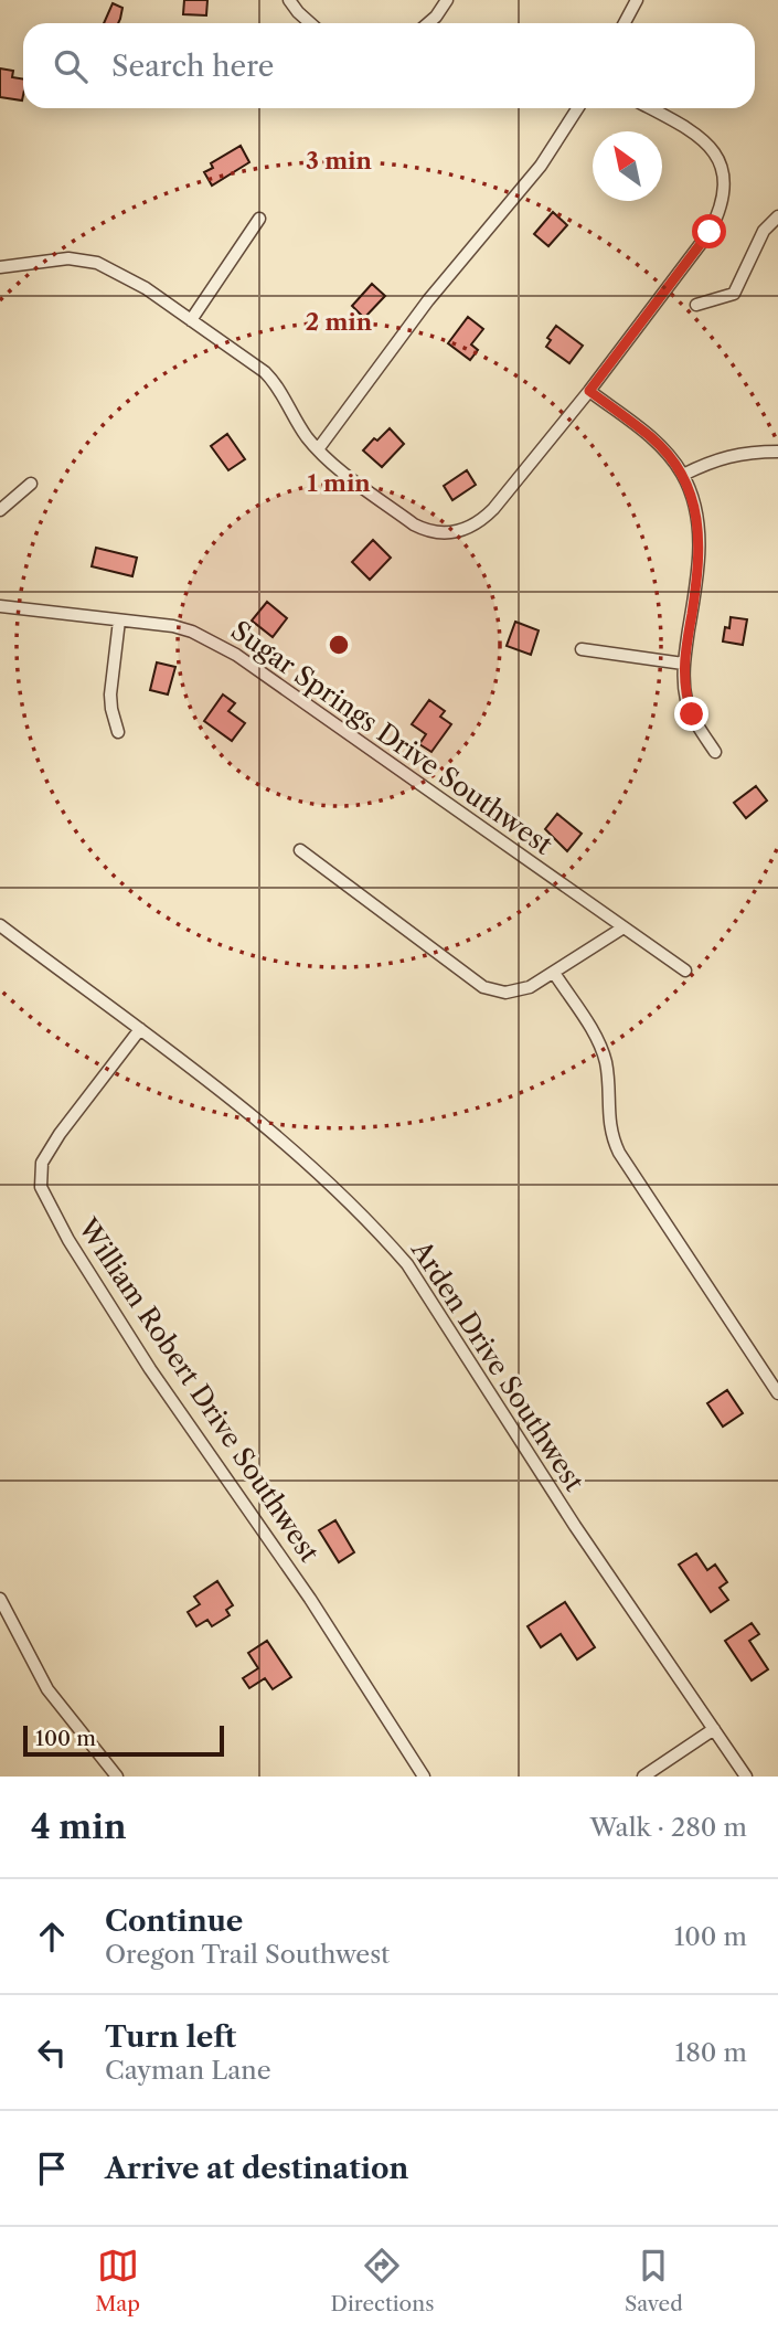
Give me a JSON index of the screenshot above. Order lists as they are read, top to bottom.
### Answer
{
  "streets": {
    "street": ["Sugar Springs Drive Southwest", "Arden Drive Southwest", "William Robert Drive Southwest"]
  },
  "crossings": [
    ["Arden Drive Southwest", "William Robert Drive Southwest"]
  ],
  "scale_bar": "100 m",
  "north": "top left",
  "page": {
    "search": "Search here",
    "scale": "100 m",
    "heading": ["4 min", "Walk · 280 m"],
    "list": [
      ["Continue", "Oregon Trail Southwest", "100 m"],
      ["Turn left", "Cayman Lane", "180 m"],
      "Arrive at destination"
    ],
    "nav": ["Map", "Directions", "Saved"]
  },
  "rings": ["3 min", "2 min", "1 min"]
}
